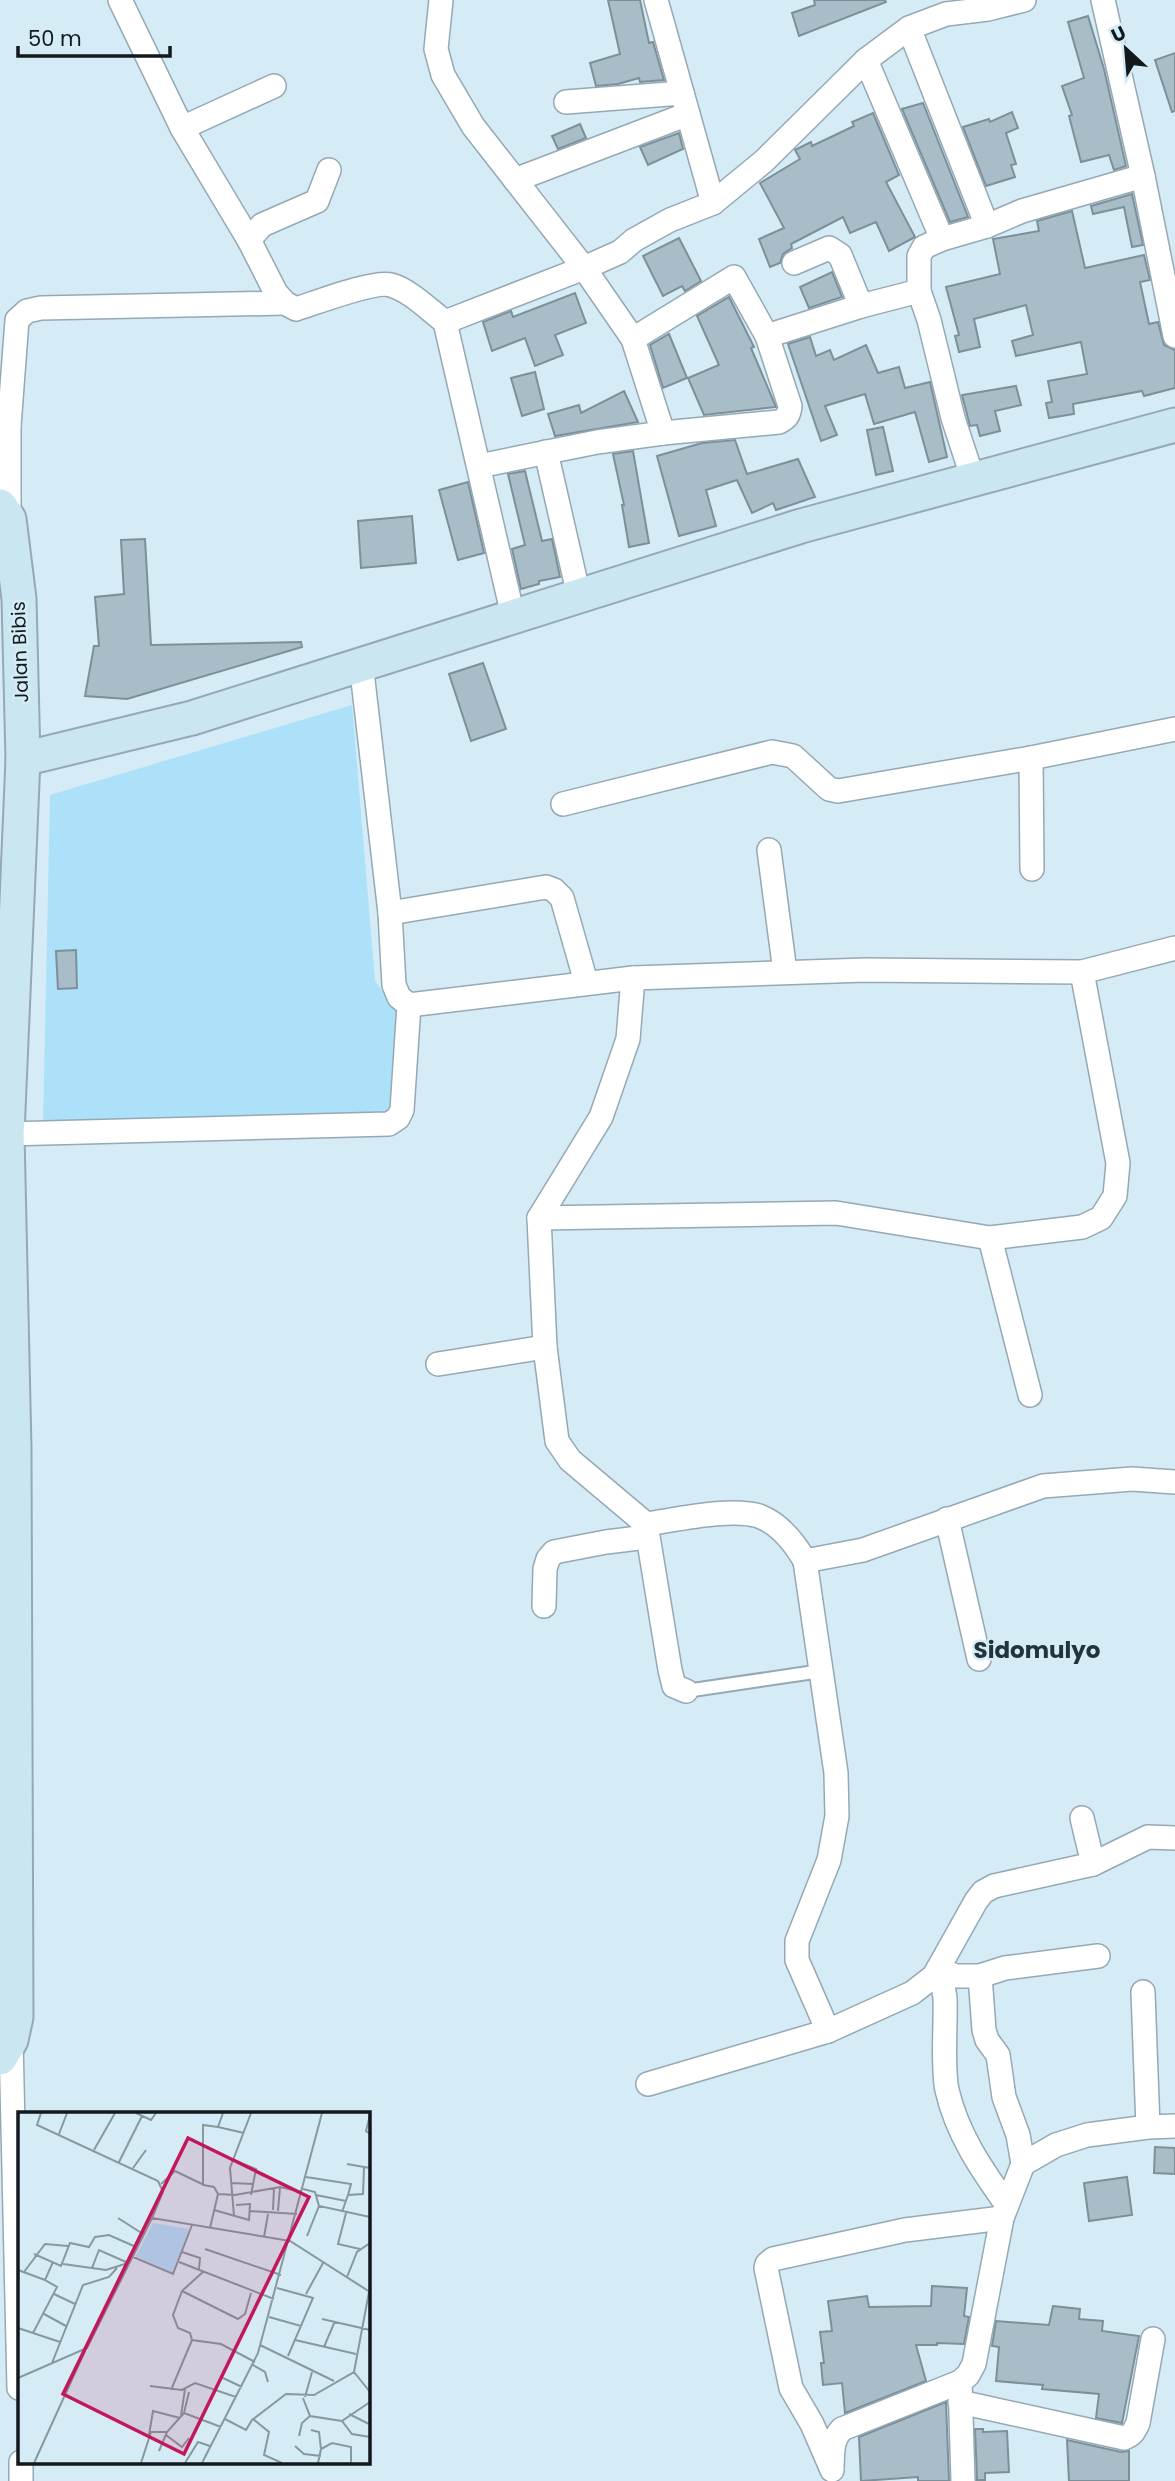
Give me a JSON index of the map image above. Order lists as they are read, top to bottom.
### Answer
{
  "streets": {
    "main road": ["Jalan Bibis"]
  },
  "districts": ["Sidomulyo"],
  "scale_bar": "50 m",
  "north": "top left"
}
